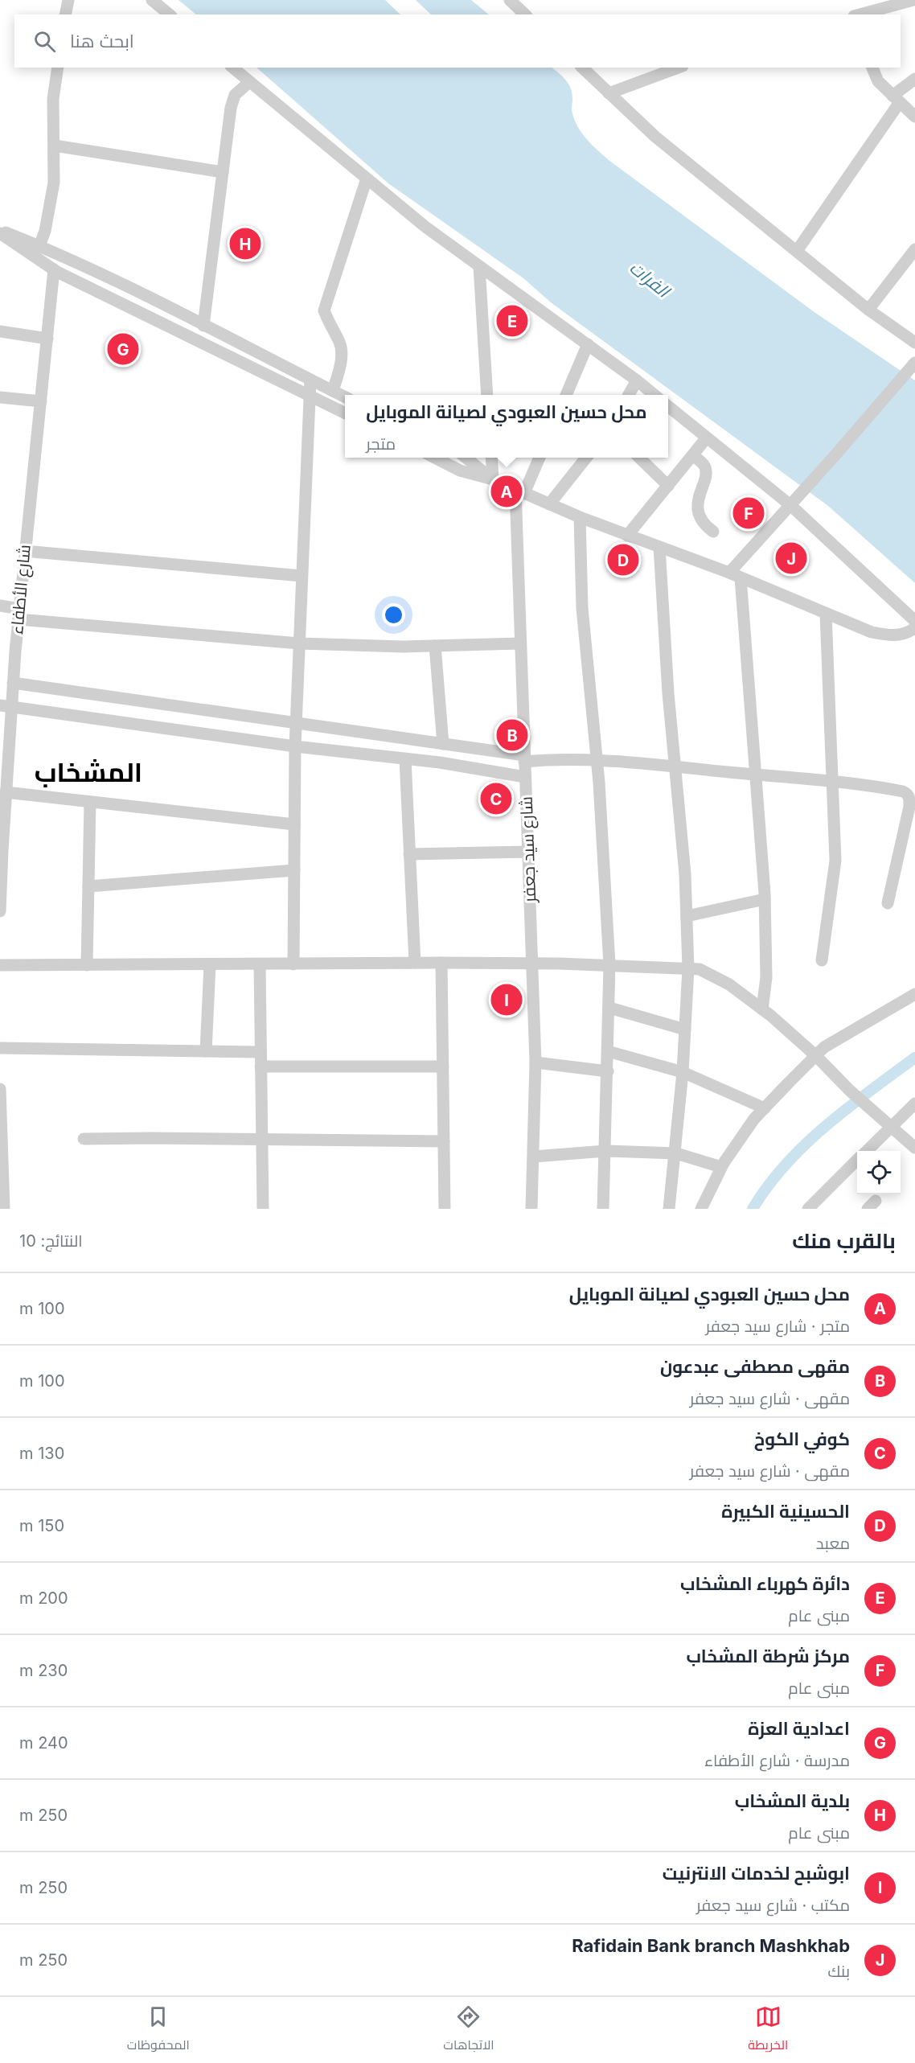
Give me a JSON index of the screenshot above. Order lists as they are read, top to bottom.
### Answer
{
  "streets": {
    "street": ["شارع الأطفاء", "شارع سيد جعفر"]
  },
  "districts": ["المشخاب"],
  "water": ["الفرات"],
  "page": {
    "search": "ابحث هنا",
    "pins": [
      "H",
      "E",
      "G",
      "A",
      "F",
      "J",
      "D",
      "B",
      "C",
      "I"
    ],
    "popup": ["محل حسين العبودي لصيانة الموبايل", "متجر"],
    "heading": ["بالقرب منك", "النتائج: 10"],
    "list": [
      {
        "mark": "A",
        "name": "محل حسين العبودي لصيانة الموبايل",
        "note": "متجر · شارع سيد جعفر",
        "value": "100 m"
      },
      {
        "mark": "B",
        "name": "مقهى مصطفى عبدعون",
        "note": "مقهى · شارع سيد جعفر",
        "value": "100 m"
      },
      {
        "mark": "C",
        "name": "كوفي الكوخ",
        "note": "مقهى · شارع سيد جعفر",
        "value": "130 m"
      },
      {
        "mark": "D",
        "name": "الحسينية الكبيرة",
        "note": "معبد",
        "value": "150 m"
      },
      {
        "mark": "E",
        "name": "دائرة كهرباء المشخاب",
        "note": "مبنى عام",
        "value": "200 m"
      },
      {
        "mark": "F",
        "name": "مركز شرطة المشخاب",
        "note": "مبنى عام",
        "value": "230 m"
      },
      {
        "mark": "G",
        "name": "اعدادية العزة",
        "note": "مدرسة · شارع الأطفاء",
        "value": "240 m"
      },
      {
        "mark": "H",
        "name": "بلدية المشخاب",
        "note": "مبنى عام",
        "value": "250 m"
      },
      {
        "mark": "I",
        "name": "ابوشبح لخدمات الانترنيت",
        "note": "مكتب · شارع سيد جعفر",
        "value": "250 m"
      },
      {
        "mark": "J",
        "name": "Rafidain Bank branch Mashkhab",
        "note": "بنك",
        "value": "250 m"
      }
    ],
    "nav": ["الخريطة", "الاتجاهات", "المحفوظات"]
  }
}
